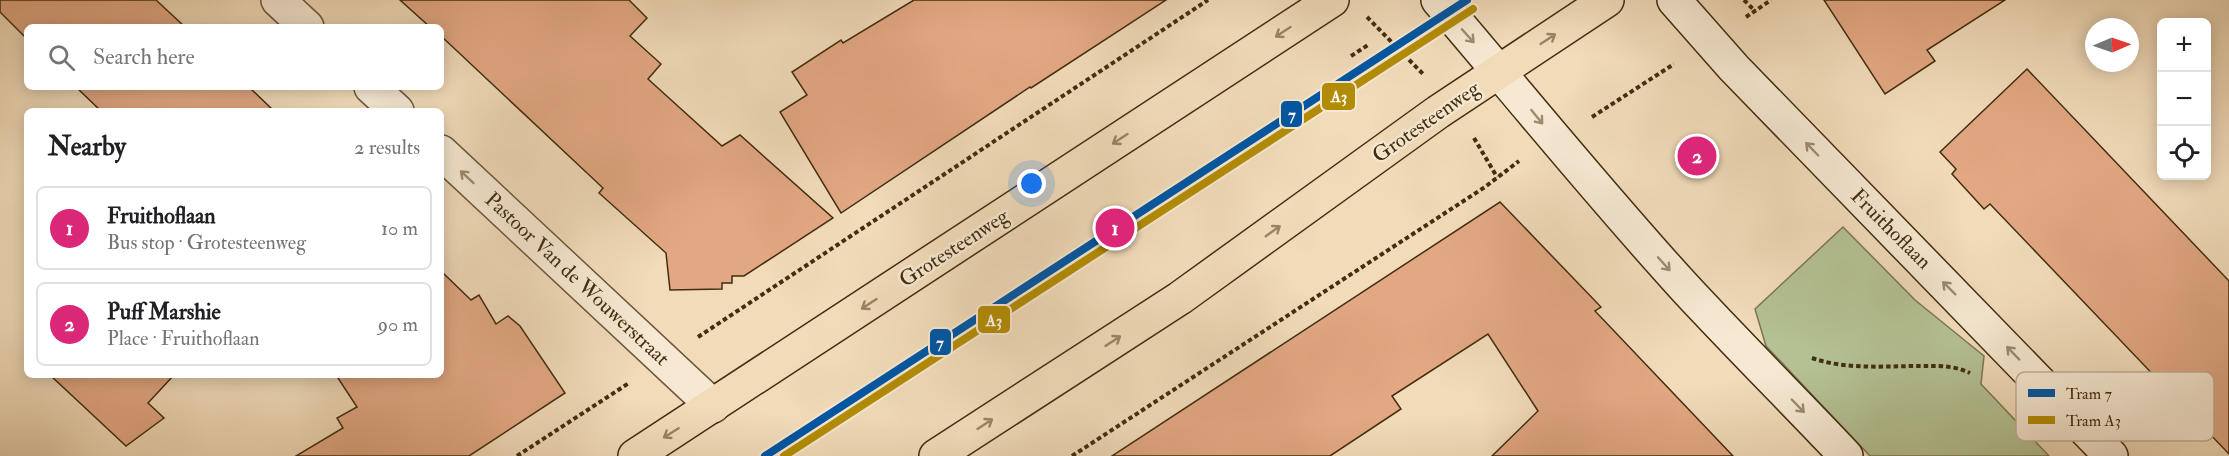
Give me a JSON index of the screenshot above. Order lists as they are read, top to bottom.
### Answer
{
  "streets": {
    "main road": ["Grotesteenweg"],
    "street": ["Fruithoflaan", "Pastoor Van de Wouwerstraat"]
  },
  "crossings": [
    ["Grotesteenweg", "Pastoor Van de Wouwerstraat"]
  ],
  "one_way": ["Pastoor Van de Wouwerstraat"],
  "lines": ["tram line 7", "tram line A3"],
  "legend": ["Tram 7", "Tram A3"],
  "north": "right",
  "page": {
    "map_buttons": ["+", "−"],
    "search": "Search here",
    "heading": ["Nearby", "2 results"],
    "pins": ["2", "1"],
    "list": [
      {
        "mark": "1",
        "name": "Fruithoflaan",
        "note": "Bus stop · Grotesteenweg",
        "value": "10 m"
      },
      {
        "mark": "2",
        "name": "Puff Marshie",
        "note": "Place · Fruithoflaan",
        "value": "90 m"
      }
    ]
  }
}
